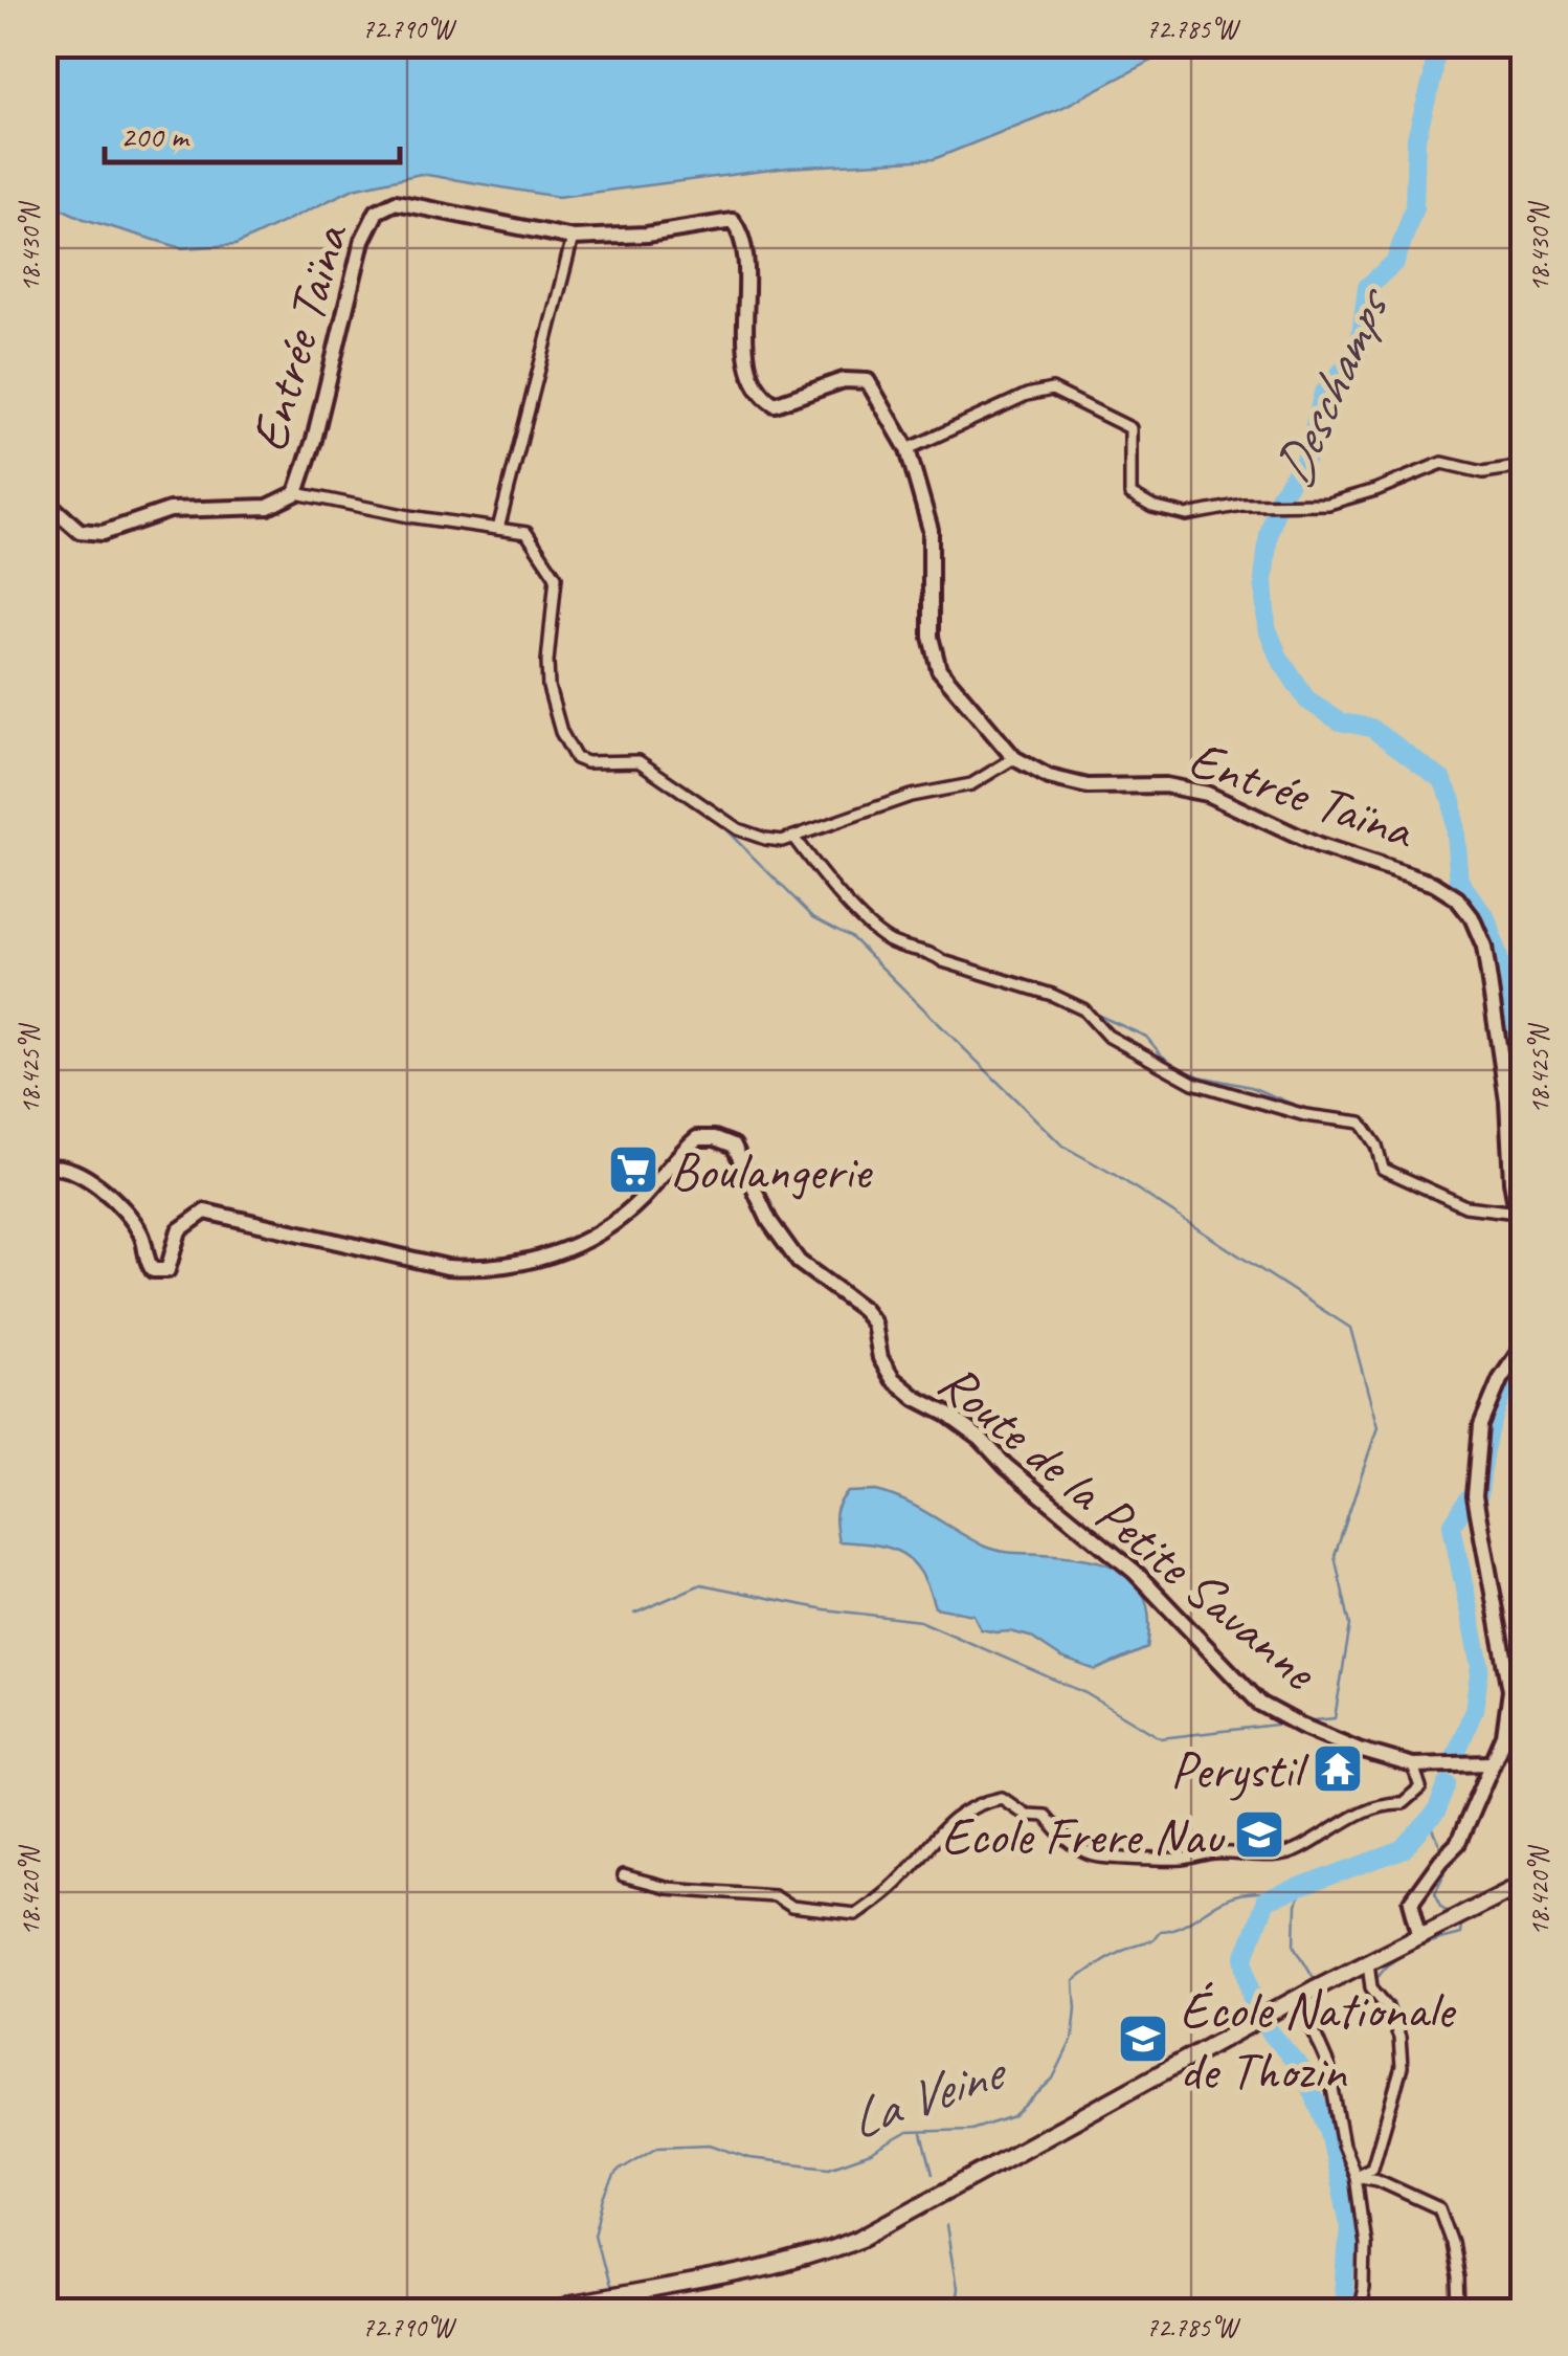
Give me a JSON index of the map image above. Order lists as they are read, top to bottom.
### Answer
{
  "streets": {
    "street": ["Entrée Taïna", "Route de la Petite Savanne"]
  },
  "water": ["Deschamps", "La Veine"],
  "places": {
    "supermarket": ["Boulangerie"],
    "temple": ["Perystil"],
    "school or university": ["Ecole Frere Nau", "École Nationale de Thozin"]
  },
  "scale_bar": "200 m",
  "coordinates": [
    "72.790°W",
    "72.785°W",
    "18.430°N",
    "18.425°N",
    "18.420°N"
  ]
}
